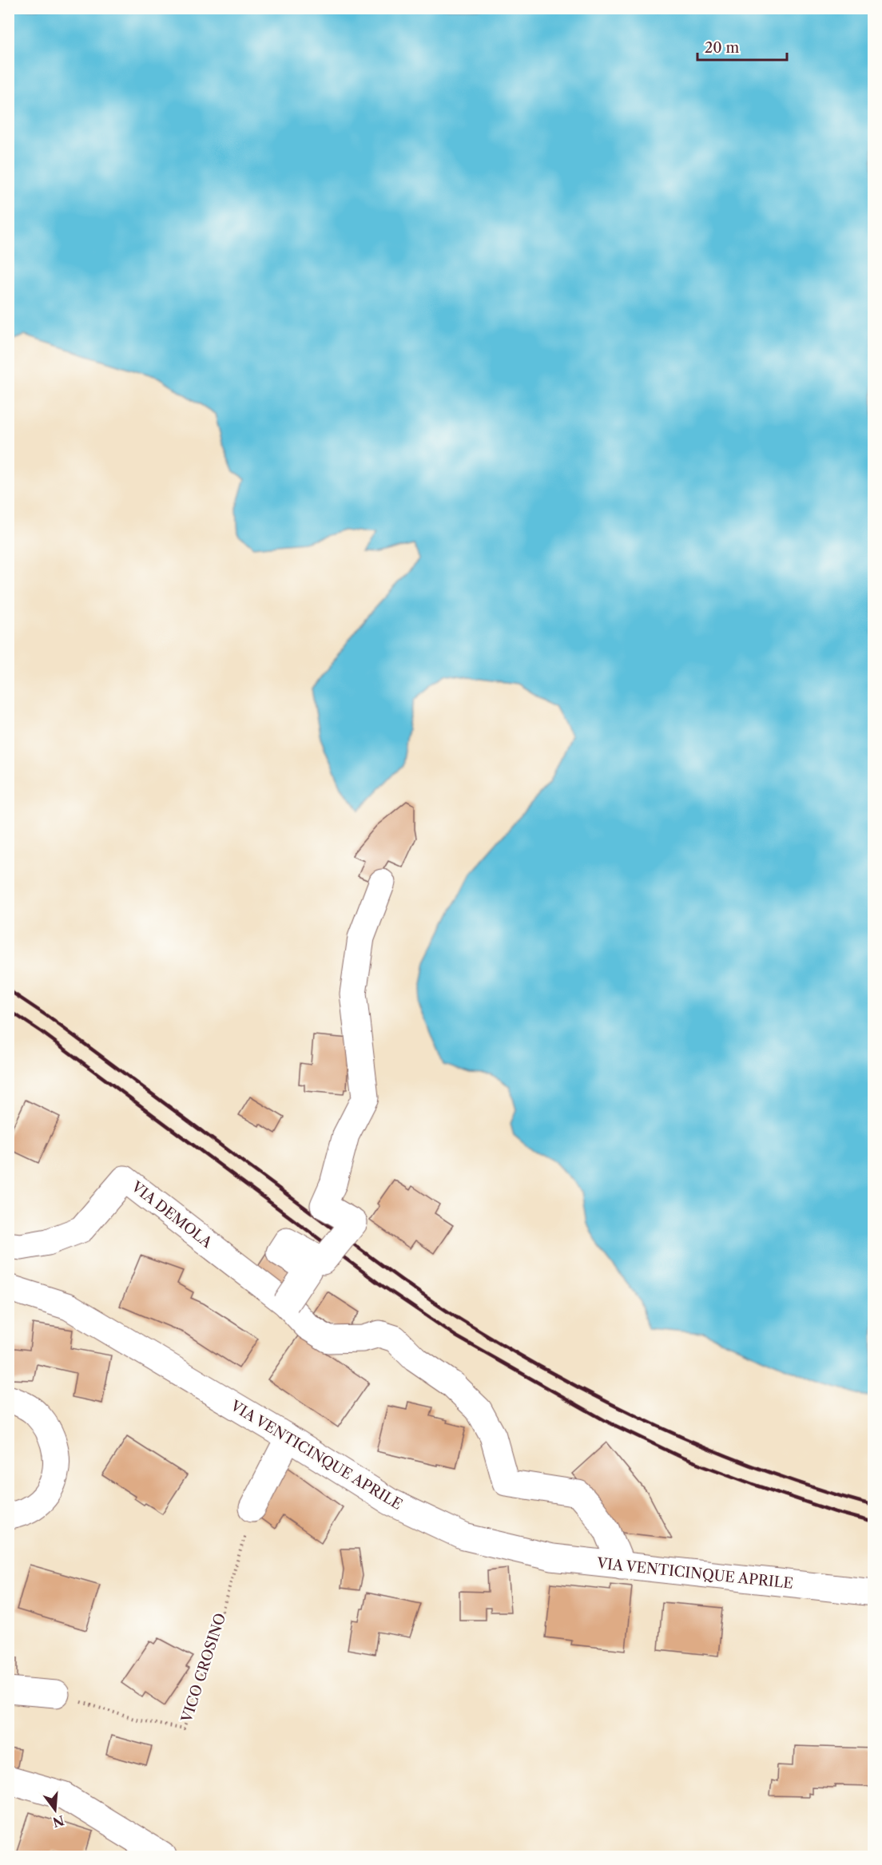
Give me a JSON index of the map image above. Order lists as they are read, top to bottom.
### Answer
{
  "streets": {
    "street": ["VIA DEMOLA", "VIA VENTICINQUE APRILE"],
    "path": ["VICO CROSINO"]
  },
  "scale_bar": "20 m",
  "north": "bottom"
}
